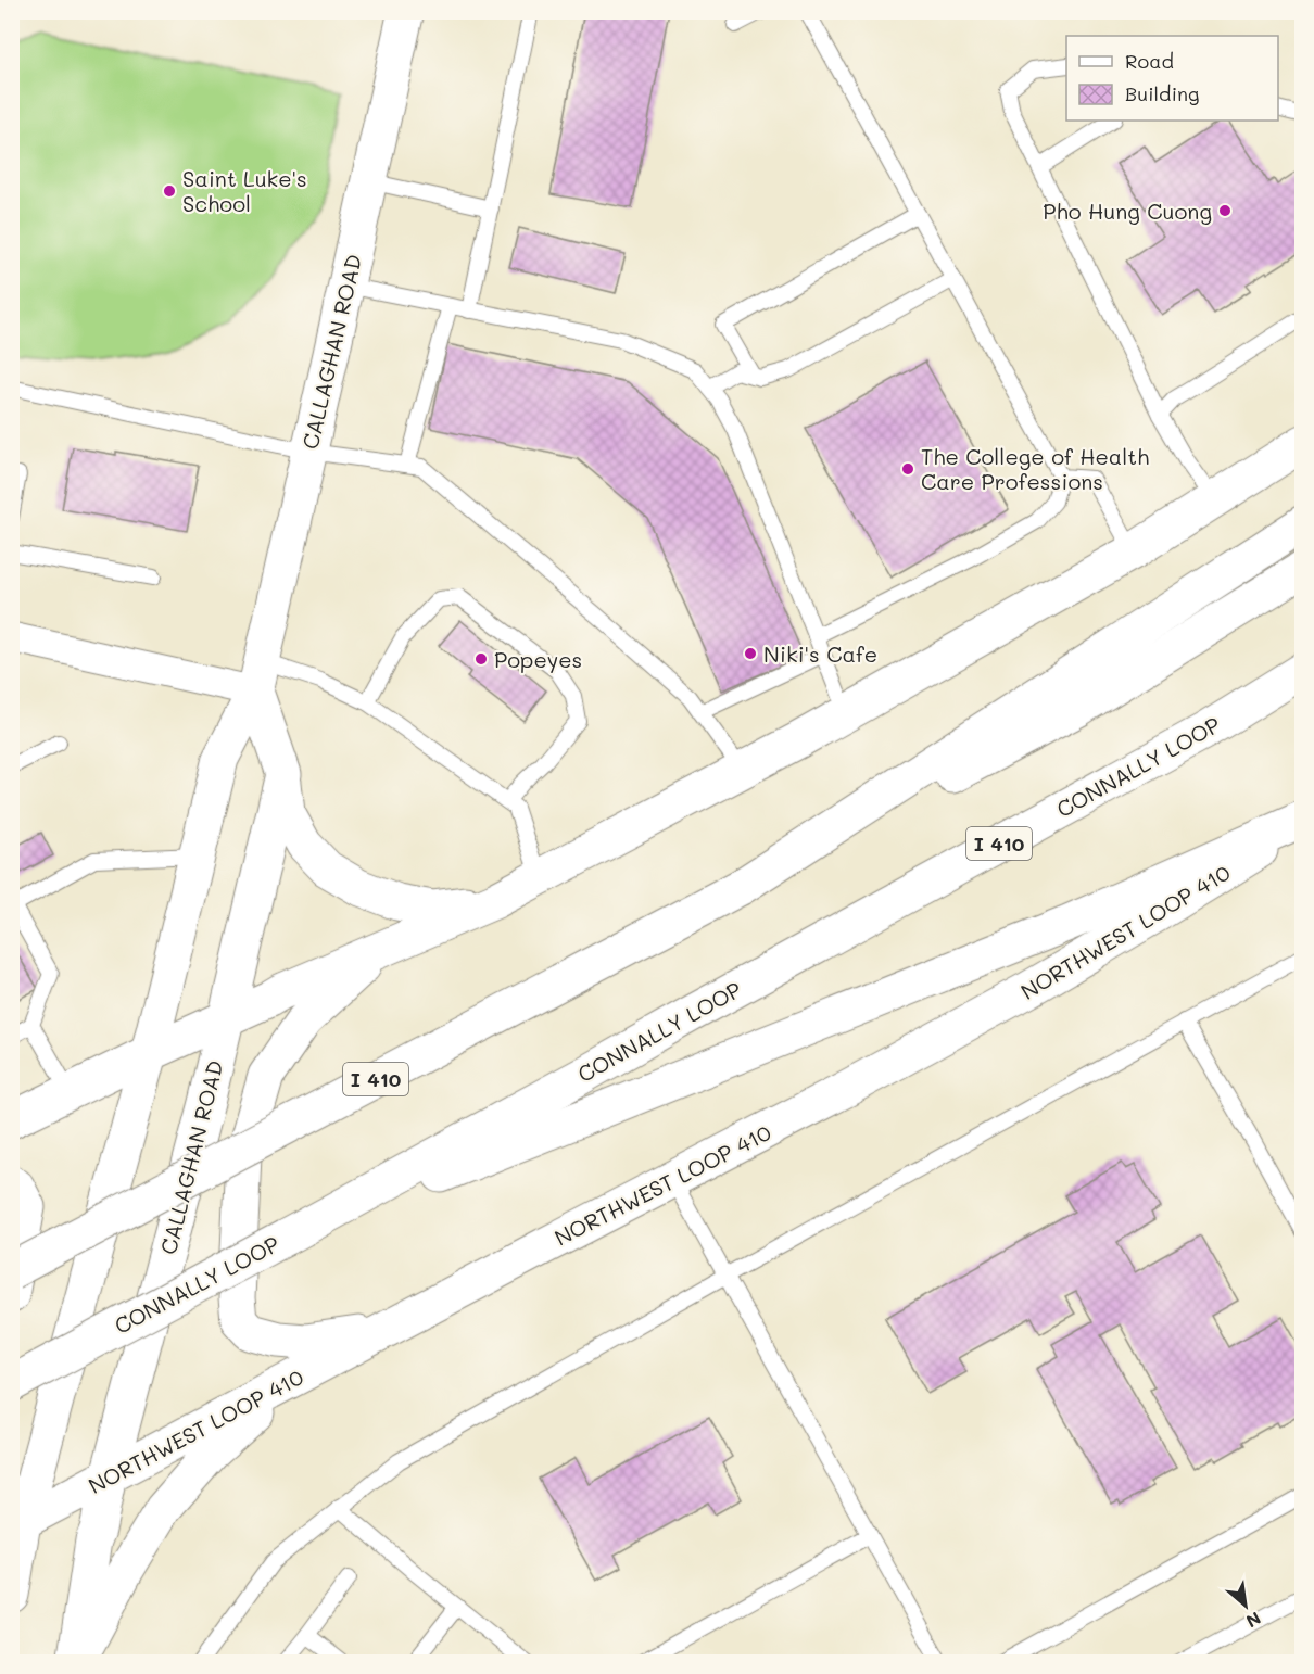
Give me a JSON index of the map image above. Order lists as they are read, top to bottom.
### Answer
{
  "streets": {
    "main road": [
      "CALLAGHAN ROAD",
      "CONNALLY LOOP",
      "I 410",
      "NORTHWEST LOOP 410"
    ]
  },
  "crossings": [
    ["CALLAGHAN ROAD", "NORTHWEST LOOP 410"]
  ],
  "places": [
    "Saint Luke's School",
    "Pho Hung Cuong",
    "The College of Health Care Professions",
    "Niki's Cafe",
    "Popeyes"
  ],
  "legend": ["Road", "Building"],
  "north": "bottom right"
}
